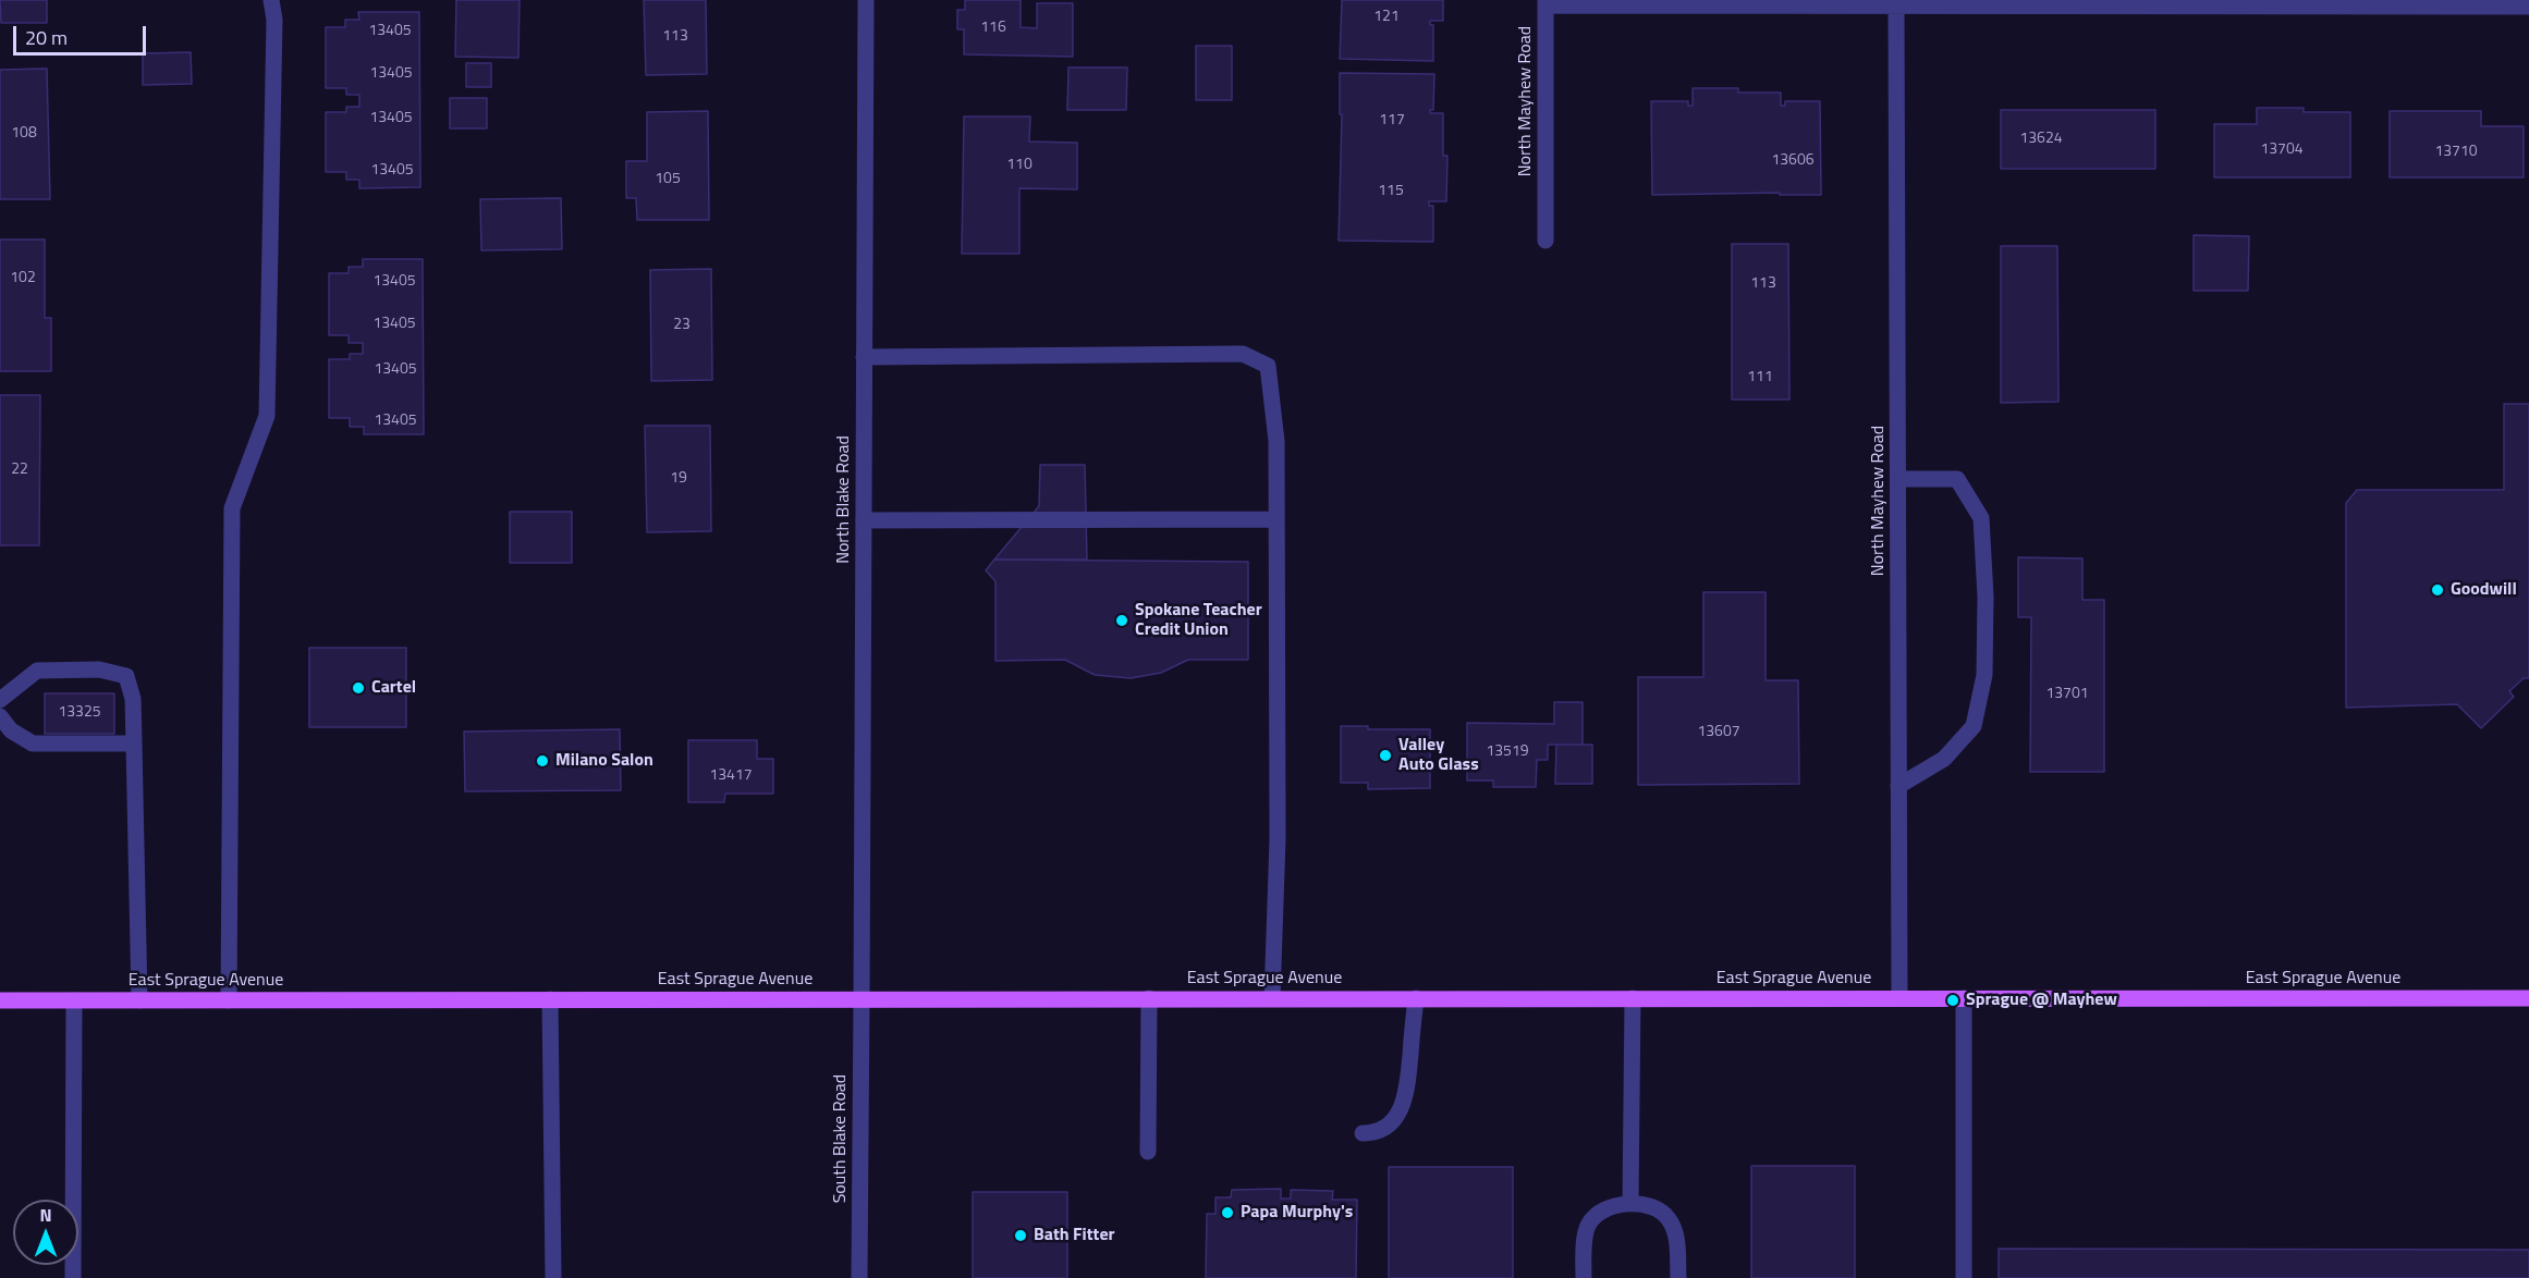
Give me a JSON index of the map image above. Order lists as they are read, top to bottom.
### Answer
{
  "streets": {
    "main road": ["East Sprague Avenue"],
    "street": ["North Mayhew Road", "North Blake Road", "South Blake Road"]
  },
  "crossings": [
    ["North Mayhew Road", "East Sprague Avenue"],
    ["North Blake Road", "East Sprague Avenue"],
    ["North Blake Road", "South Blake Road"],
    ["East Sprague Avenue", "South Blake Road"]
  ],
  "places": [
    "Goodwill",
    "Spokane Teacher Credit Union",
    "Cartel",
    "Valley Auto Glass",
    "Milano Salon",
    "Sprague @ Mayhew",
    "Papa Murphy's",
    "Bath Fitter"
  ],
  "house_numbers": [
    "121",
    "116",
    "13405",
    "113",
    "13405",
    "13405",
    "117",
    "108",
    "13624",
    "13704",
    "13710",
    "13606",
    "110",
    "13405",
    "105",
    "115",
    "102",
    "13405",
    "113",
    "13405",
    "23",
    "13405",
    "111",
    "13405",
    "22",
    "19",
    "13701",
    "13325",
    "13607",
    "13519",
    "13417"
  ],
  "scale_bar": "20 m",
  "north": "top"
}
